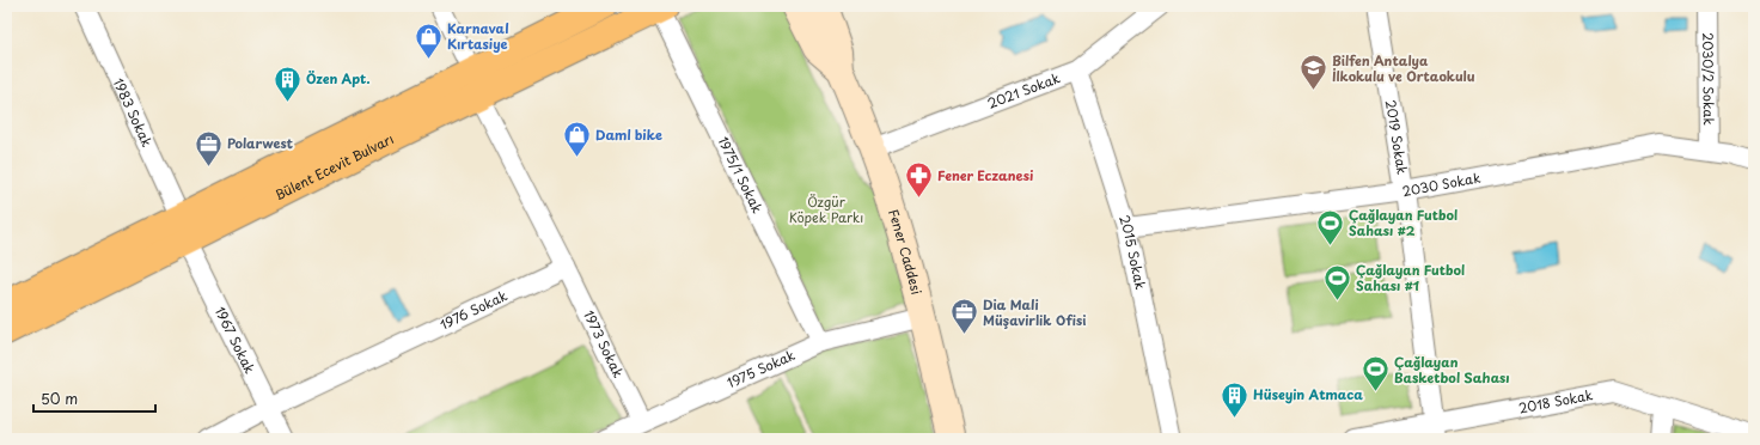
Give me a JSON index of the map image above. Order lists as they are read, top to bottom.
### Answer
{
  "streets": {
    "main road": ["Bülent Ecevit Bulvarı"],
    "street": [
      "2030/2 Sokak",
      "2021 Sokak",
      "1983 Sokak",
      "2019 Sokak",
      "1975/1 Sokak",
      "2030 Sokak",
      "Fener Caddesi",
      "2015 Sokak",
      "1976 Sokak",
      "1967 Sokak",
      "1973 Sokak",
      "1975 Sokak",
      "2018 Sokak"
    ]
  },
  "crossings": [
    ["2030/2 Sokak", "2030 Sokak"],
    ["2021 Sokak", "Fener Caddesi"],
    ["2021 Sokak", "2015 Sokak"],
    ["1983 Sokak", "Bülent Ecevit Bulvarı"],
    ["1983 Sokak", "1967 Sokak"],
    ["2019 Sokak", "2030 Sokak"],
    ["2019 Sokak", "2018 Sokak"],
    ["Bülent Ecevit Bulvarı", "1975/1 Sokak"],
    ["Bülent Ecevit Bulvarı", "1967 Sokak"],
    ["1975/1 Sokak", "1975 Sokak"],
    ["2030 Sokak", "2015 Sokak"],
    ["Fener Caddesi", "1975 Sokak"],
    ["1976 Sokak", "1967 Sokak"],
    ["1976 Sokak", "1973 Sokak"],
    ["1973 Sokak", "1975 Sokak"]
  ],
  "parks": ["Özgür Köpek Parkı"],
  "places": {
    "shop": ["Karnaval Kırtasiye", "Daml bike"],
    "school or university": ["Bilfen Antalya İlkokulu ve Ortaokulu"],
    "building": ["Özen Apt.", "Hüseyin Atmaca"],
    "office": ["Polarwest", "Dia Mali Müşavirlik Ofisi"],
    "pharmacy": ["Fener Eczanesi"],
    "sports": ["Çağlayan Futbol Sahası #2", "Çağlayan Futbol Sahası #1", "Çağlayan Basketbol Sahası"]
  },
  "scale_bar": "50 m"
}
